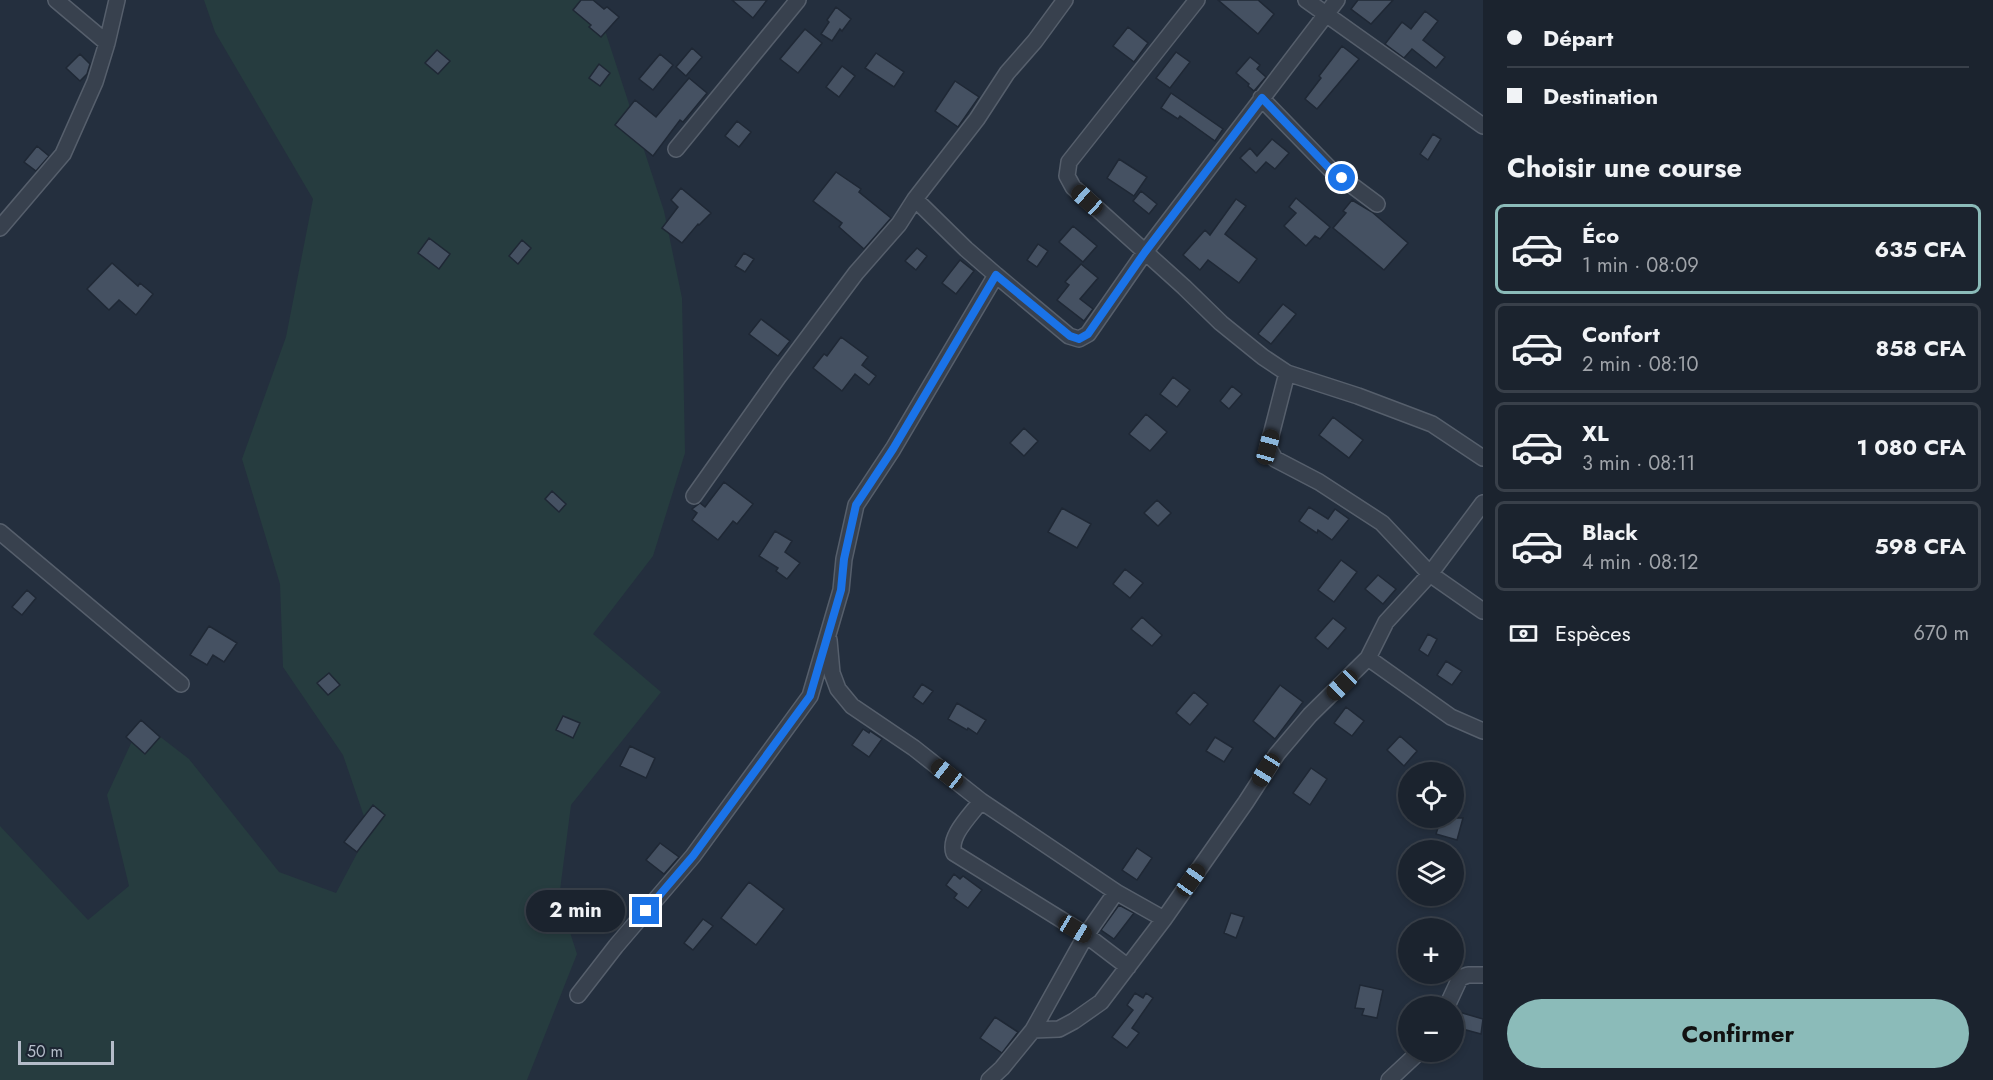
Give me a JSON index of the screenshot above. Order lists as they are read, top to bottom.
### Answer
{
  "scale_bar": "50 m",
  "page": {
    "banner": ["Départ", "Destination"],
    "heading": "Choisir une course",
    "list": [
      {
        "name": "Éco",
        "note": "1 min · 08:09",
        "value": "635 CFA"
      },
      {
        "name": "Confort",
        "note": "2 min · 08:10",
        "value": "858 CFA"
      },
      {
        "name": "XL",
        "note": "3 min · 08:11",
        "value": "1 080 CFA"
      },
      {
        "name": "Black",
        "note": "4 min · 08:12",
        "value": "598 CFA"
      }
    ],
    "pay": ["Espèces", "670 m"],
    "map_buttons": ["+", "−"],
    "bubble": "2 min",
    "buttons": "Confirmer",
    "scale": "50 m"
  }
}
